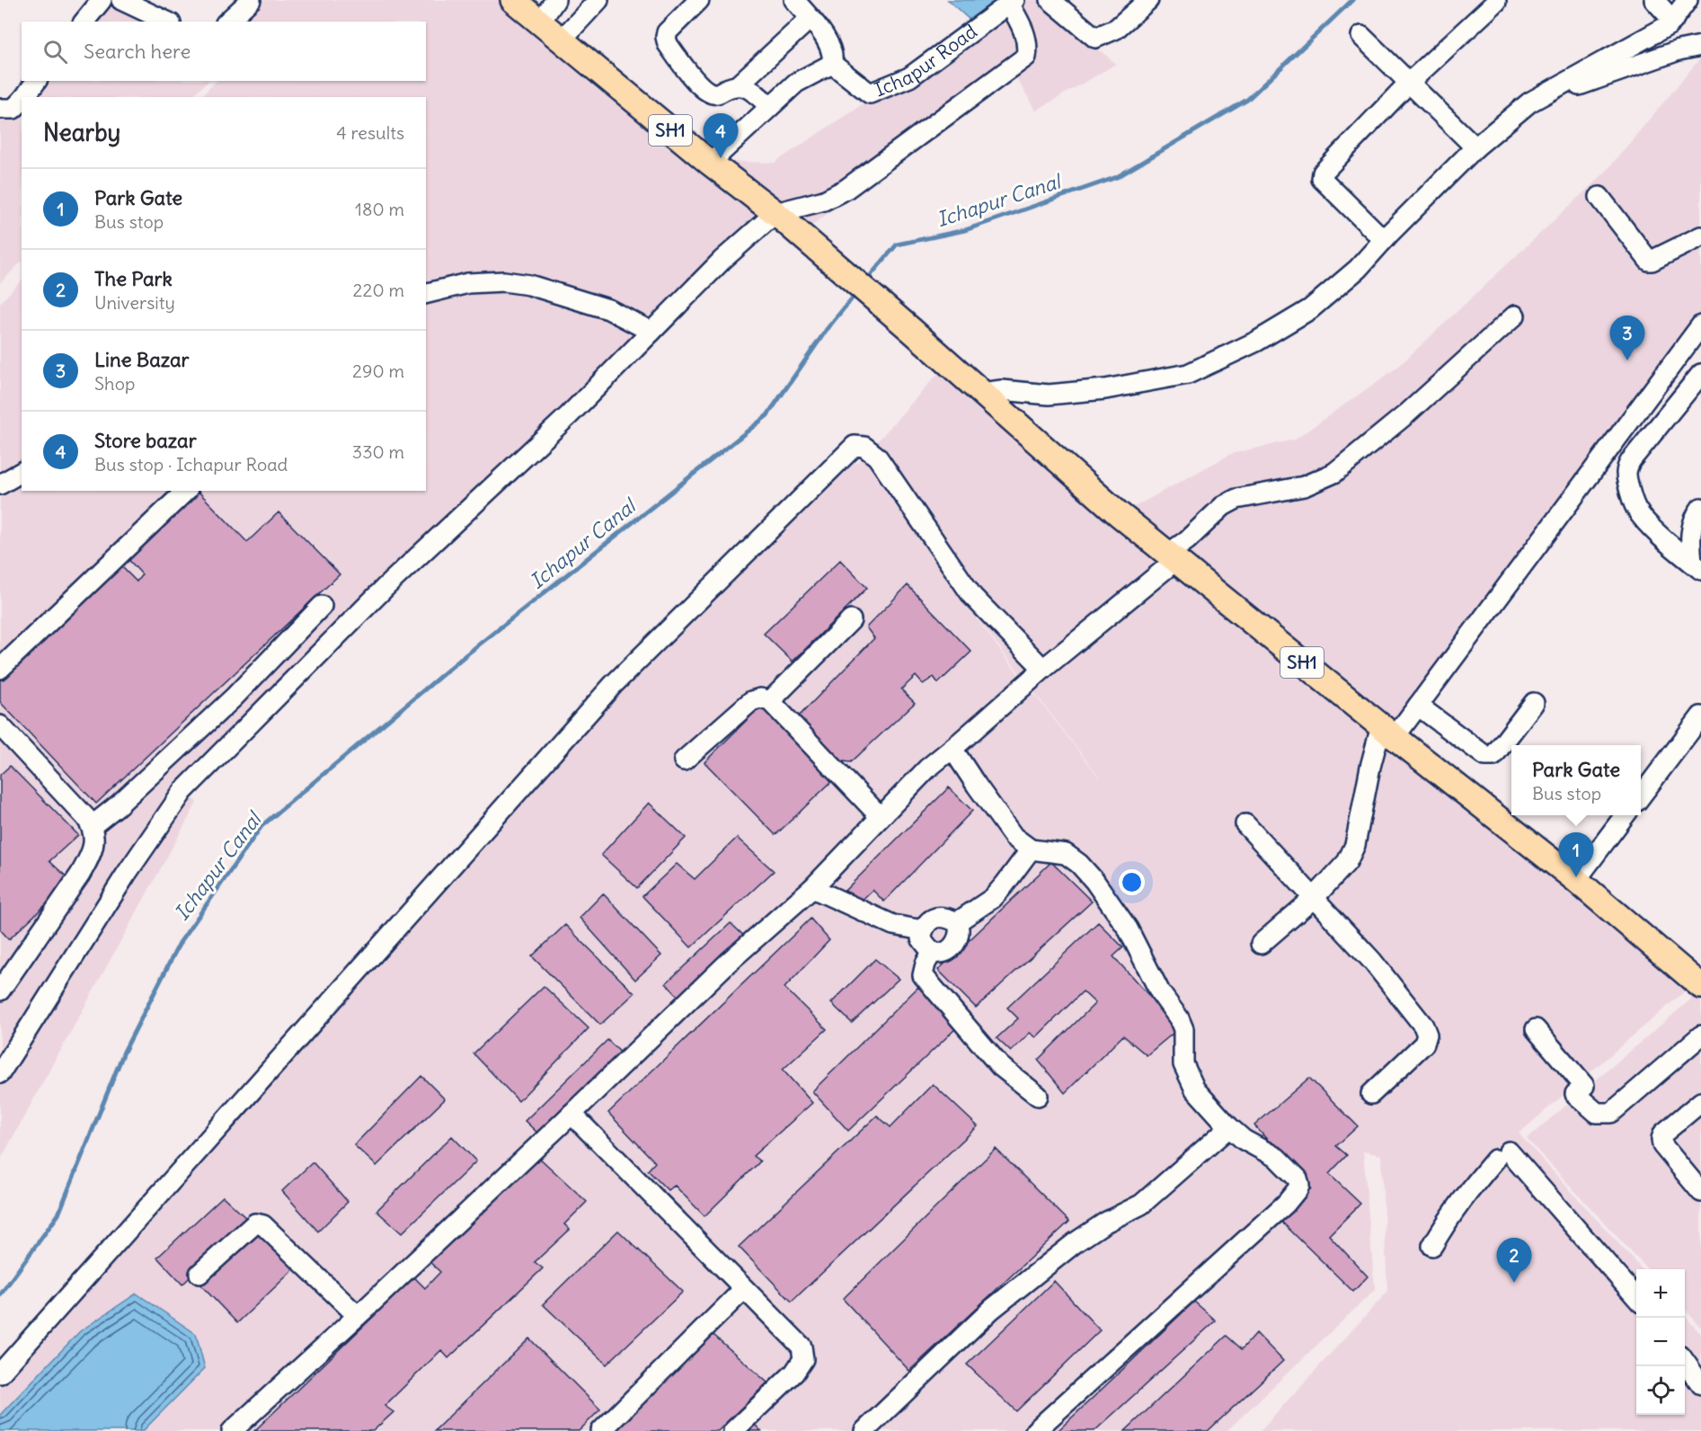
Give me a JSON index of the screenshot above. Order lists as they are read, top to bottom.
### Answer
{
  "streets": {
    "main road": ["SH1"],
    "street": ["Ichapur Road"]
  },
  "water": ["Ichapur Canal"],
  "page": {
    "search": "Search here",
    "heading": ["Nearby", "4 results"],
    "pins": [
      "4",
      "3",
      "1",
      "2"
    ],
    "list": [
      {
        "mark": "1",
        "name": "Park Gate",
        "note": "Bus stop",
        "value": "180 m"
      },
      {
        "mark": "2",
        "name": "The Park",
        "note": "University",
        "value": "220 m"
      },
      {
        "mark": "3",
        "name": "Line Bazar",
        "note": "Shop",
        "value": "290 m"
      },
      {
        "mark": "4",
        "name": "Store bazar",
        "note": "Bus stop · Ichapur Road",
        "value": "330 m"
      }
    ],
    "popup": ["Park Gate", "Bus stop"],
    "map_buttons": ["+", "−"]
  }
}
